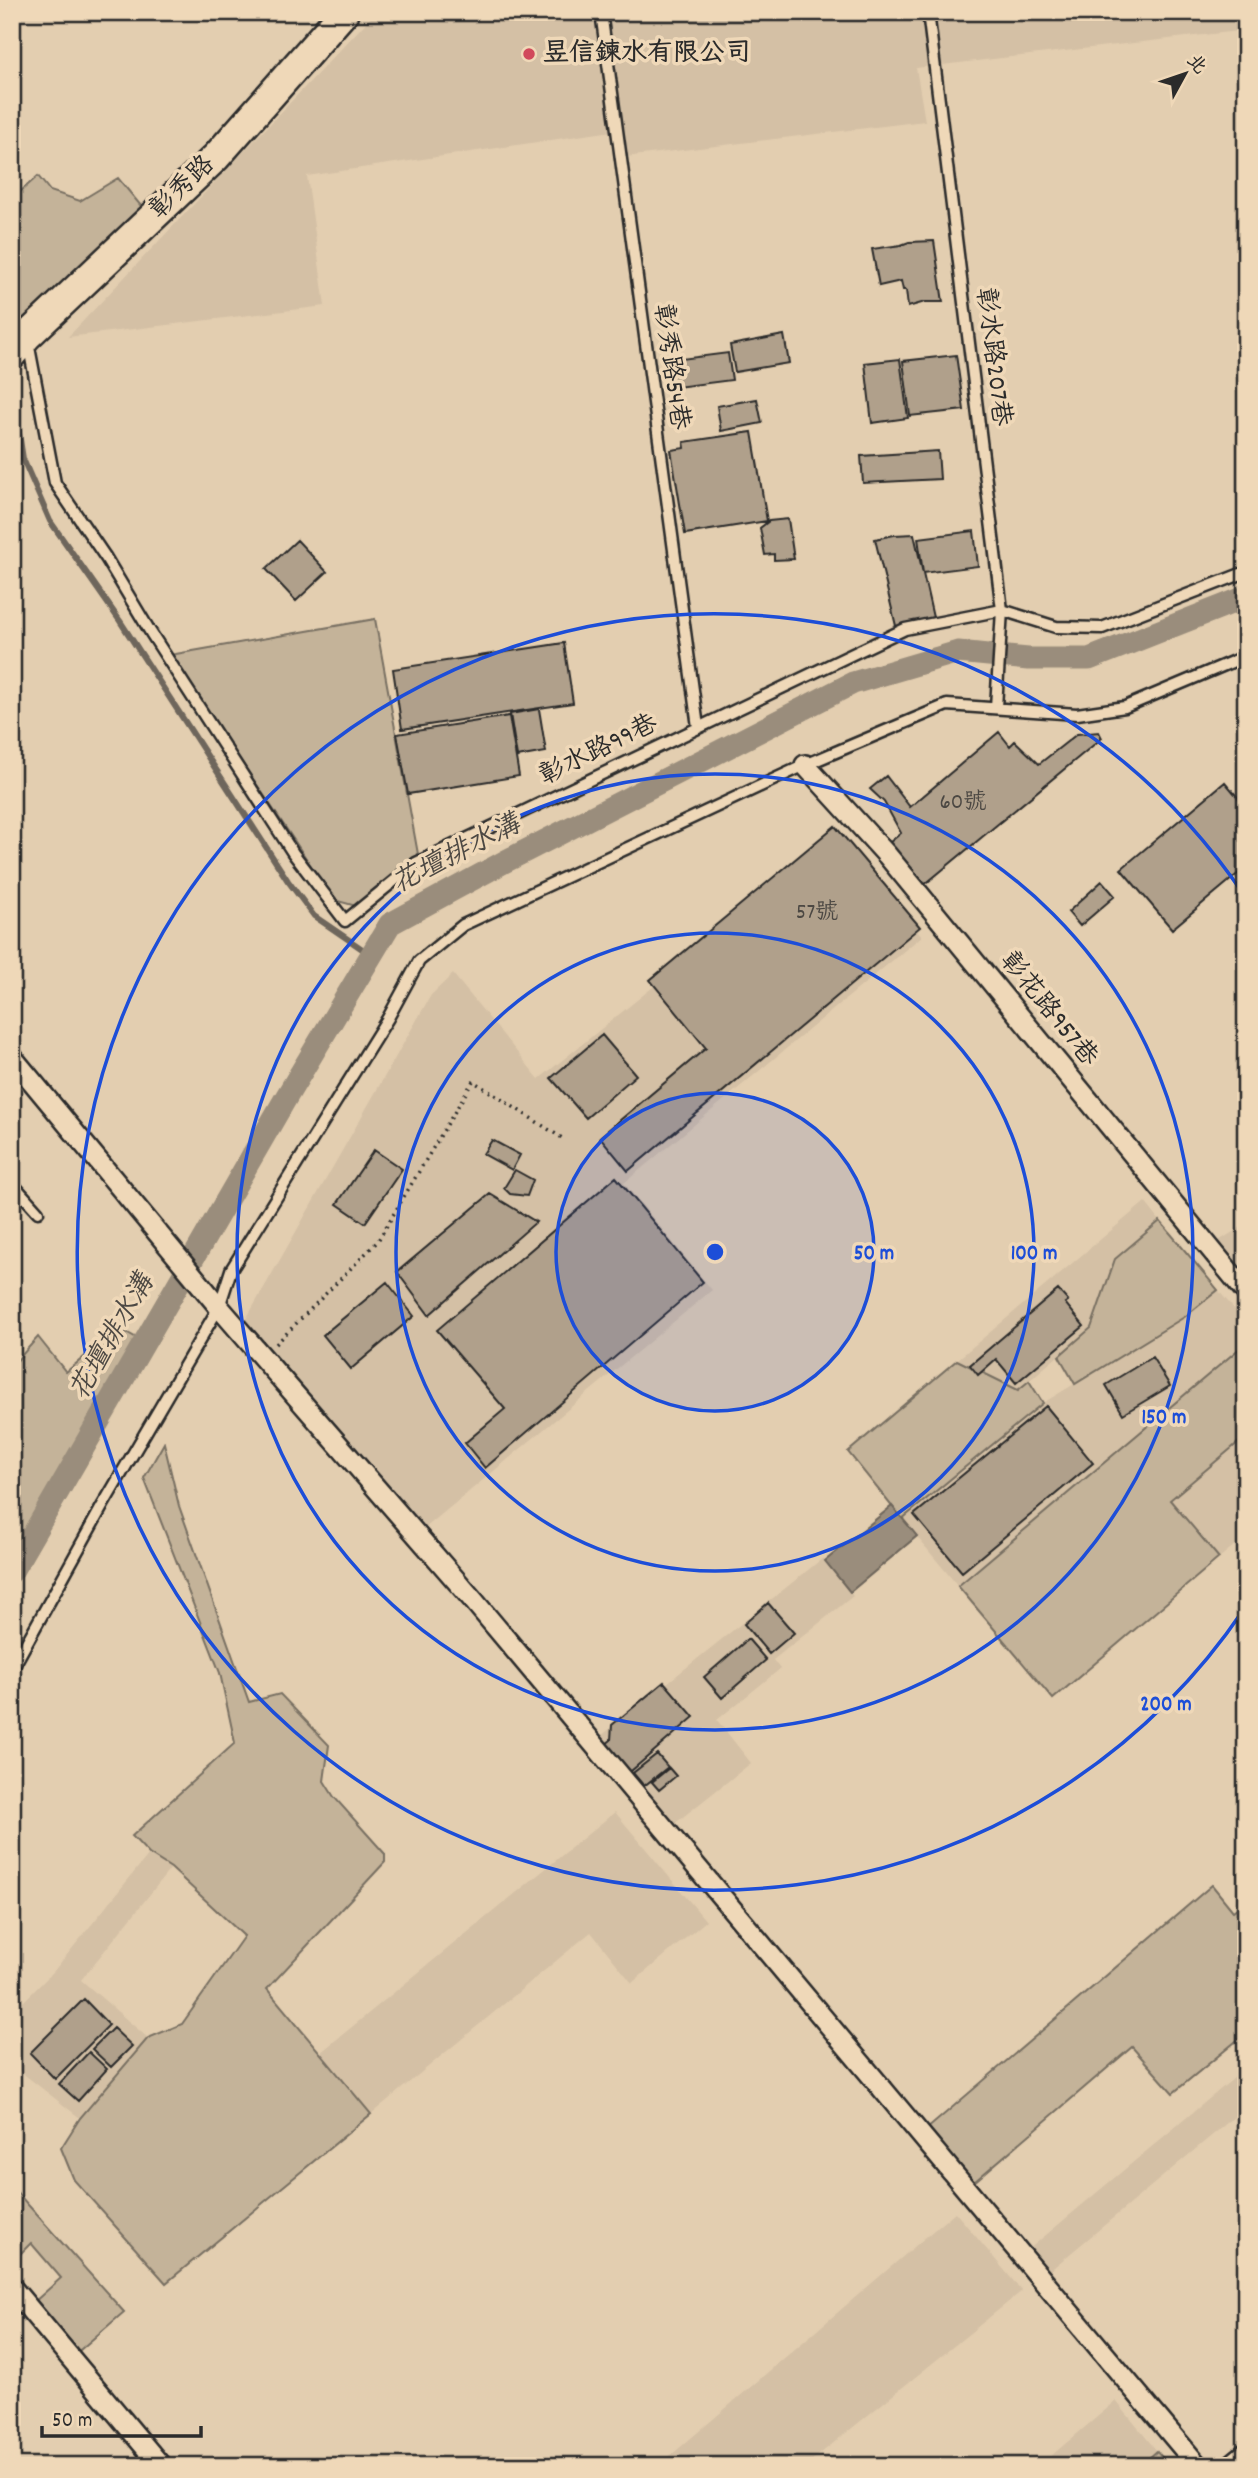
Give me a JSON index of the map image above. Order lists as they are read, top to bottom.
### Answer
{
  "streets": {
    "street": ["彰秀路", "彰花路957巷"],
    "lane": ["彰水路207巷", "彰秀路54巷", "彰水路99巷"]
  },
  "crossings": [
    ["彰秀路", "彰水路99巷"],
    ["彰水路207巷", "彰水路99巷"],
    ["彰秀路54巷", "彰水路99巷"]
  ],
  "water": ["花壇排水溝"],
  "places": ["昱信鍊水有限公司"],
  "house_numbers": ["60號", "57號"],
  "scale_bar": "50 m",
  "north": "top right",
  "rings": [
    "50 m",
    "100 m",
    "150 m",
    "200 m"
  ]
}
